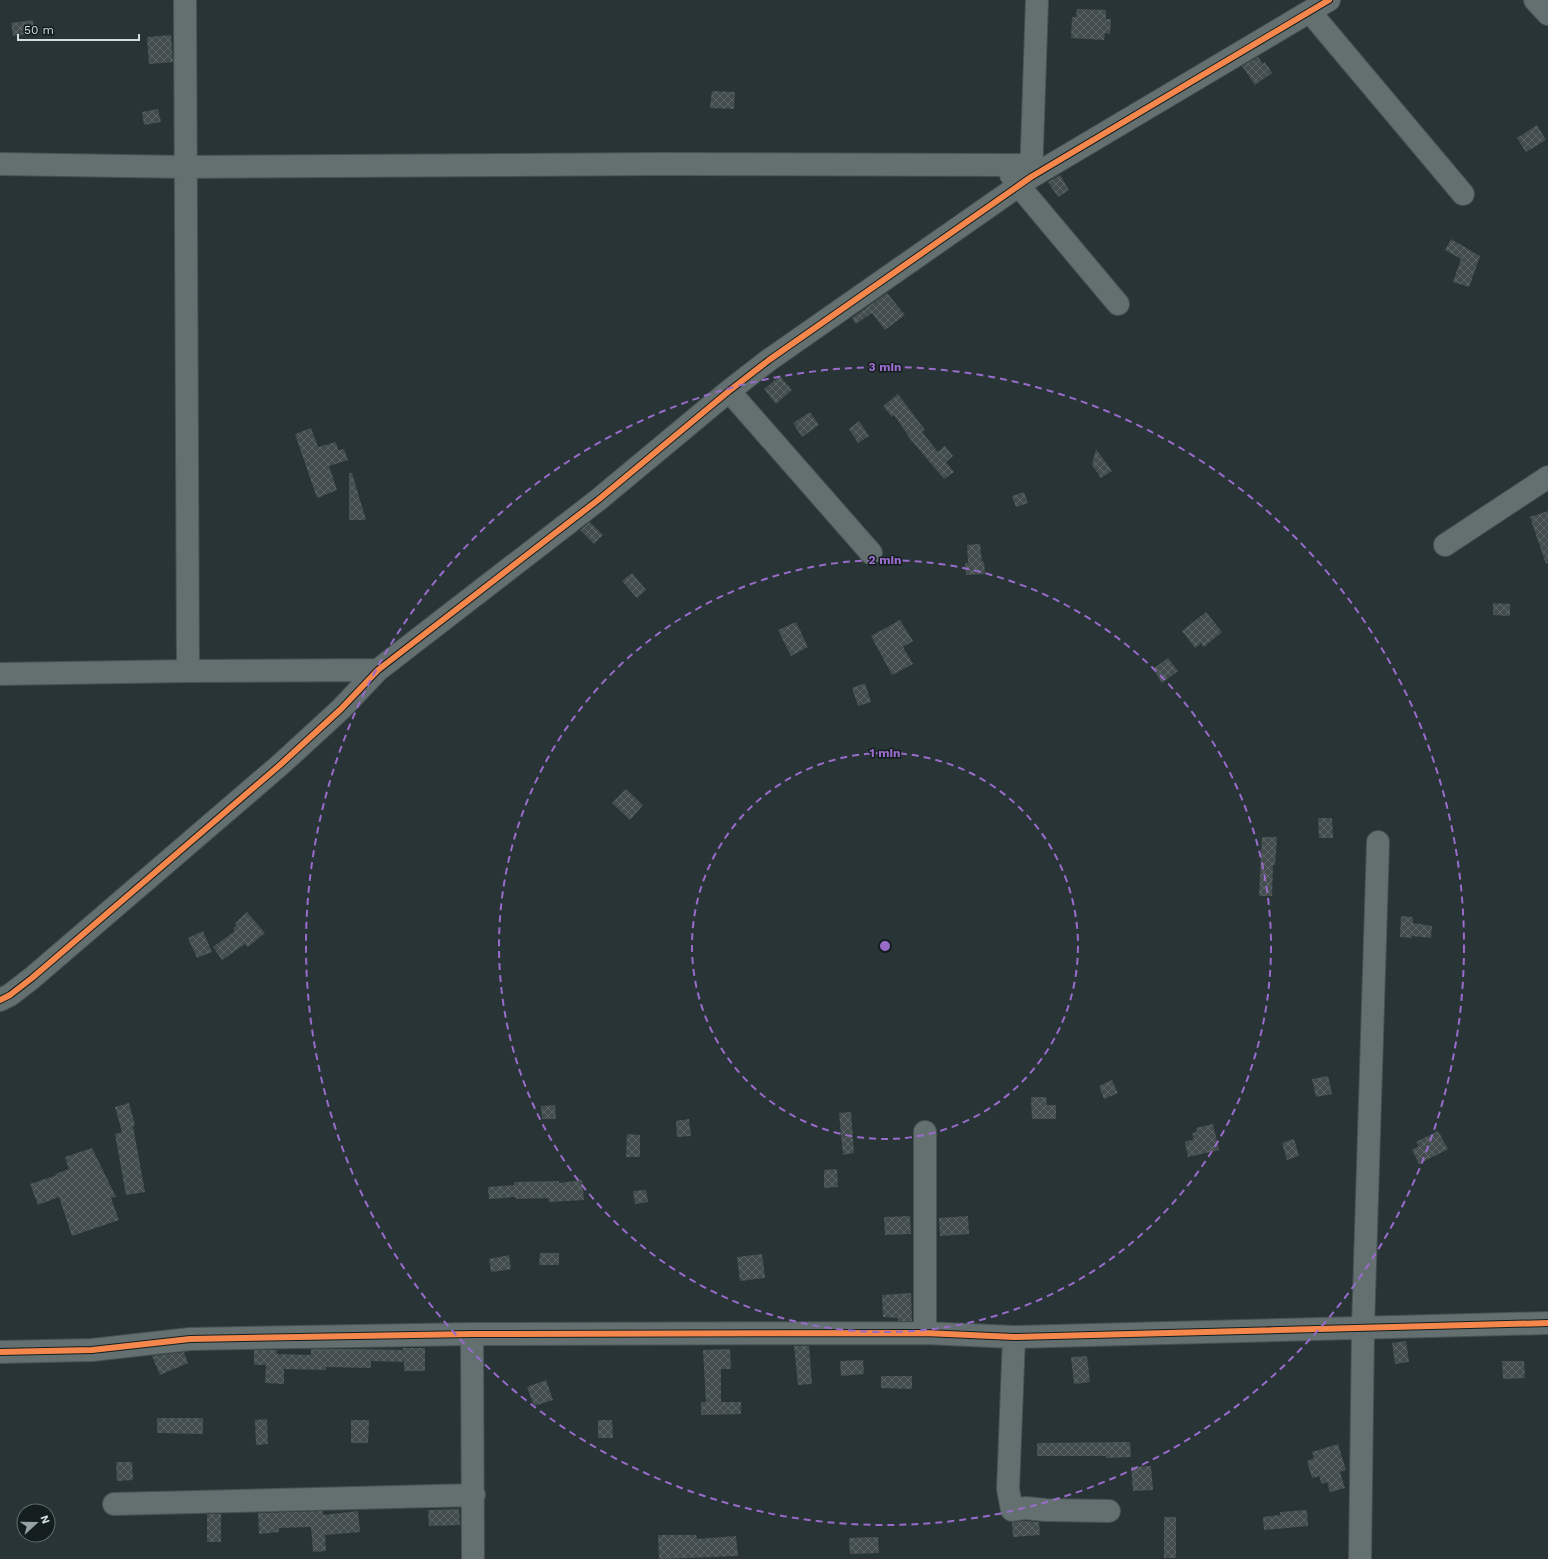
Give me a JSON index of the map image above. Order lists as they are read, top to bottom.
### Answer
{
  "scale_bar": "50 m",
  "north": "right",
  "rings": ["3 min", "2 min", "1 min"]
}
